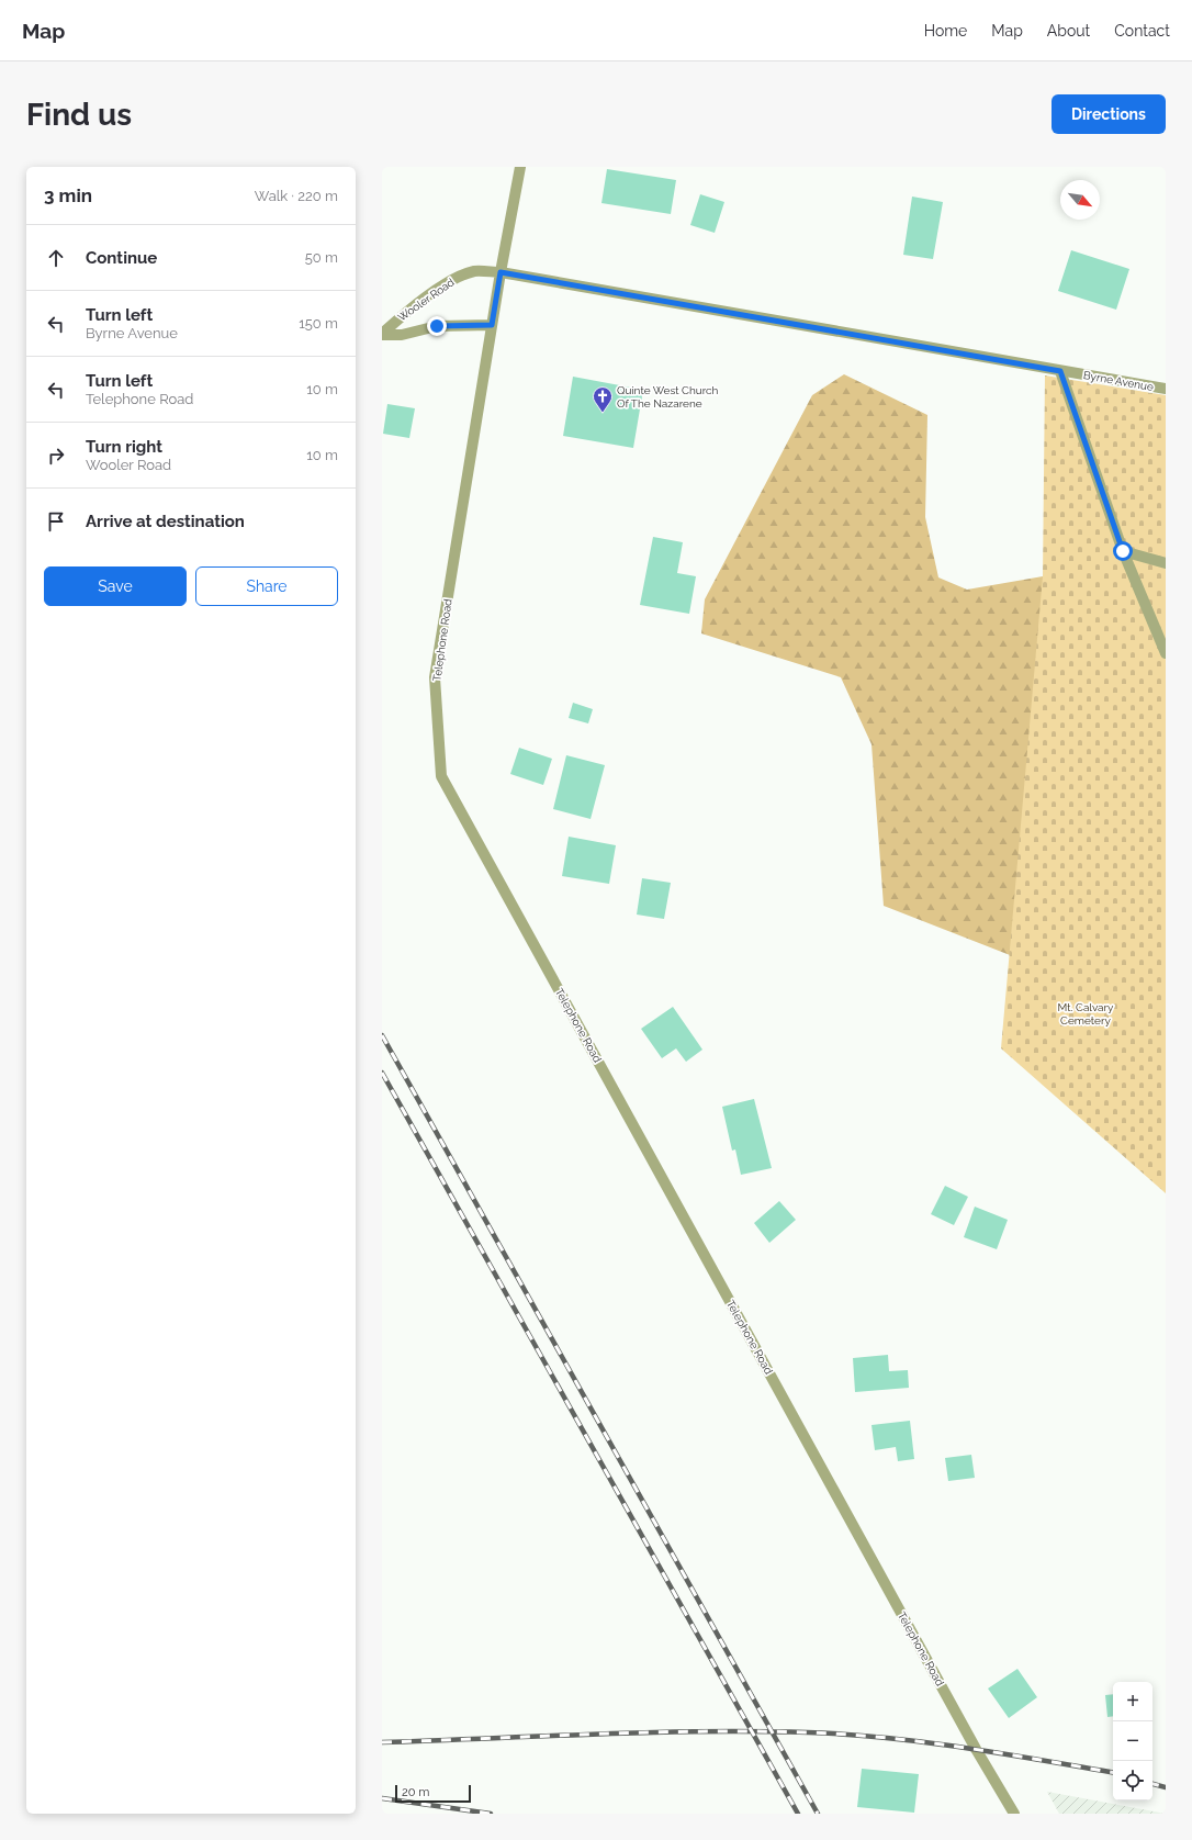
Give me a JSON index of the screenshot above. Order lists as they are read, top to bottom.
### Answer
{
  "streets": {
    "street": ["Wooler Road", "Byrne Avenue", "Telephone Road"]
  },
  "crossings": [
    ["Wooler Road", "Byrne Avenue"],
    ["Wooler Road", "Telephone Road"],
    ["Byrne Avenue", "Telephone Road"]
  ],
  "parks": ["Mt. Calvary Cemetery"],
  "places": {
    "church": ["Quinte West Church Of The Nazarene"]
  },
  "scale_bar": "20 m",
  "north": "bottom right",
  "page": {
    "header": "Map",
    "nav": [
      "Home",
      "Map",
      "About",
      "Contact"
    ],
    "buttons": [
      "Directions",
      ["Save", "Share"]
    ],
    "title": "Find us",
    "heading": ["3 min", "Walk · 220 m"],
    "list": [
      ["Continue", "50 m"],
      ["Turn left", "Byrne Avenue", "150 m"],
      ["Turn left", "Telephone Road", "10 m"],
      ["Turn right", "Wooler Road", "10 m"],
      "Arrive at destination"
    ],
    "map_buttons": ["+", "−"],
    "scale": "20 m"
  }
}
